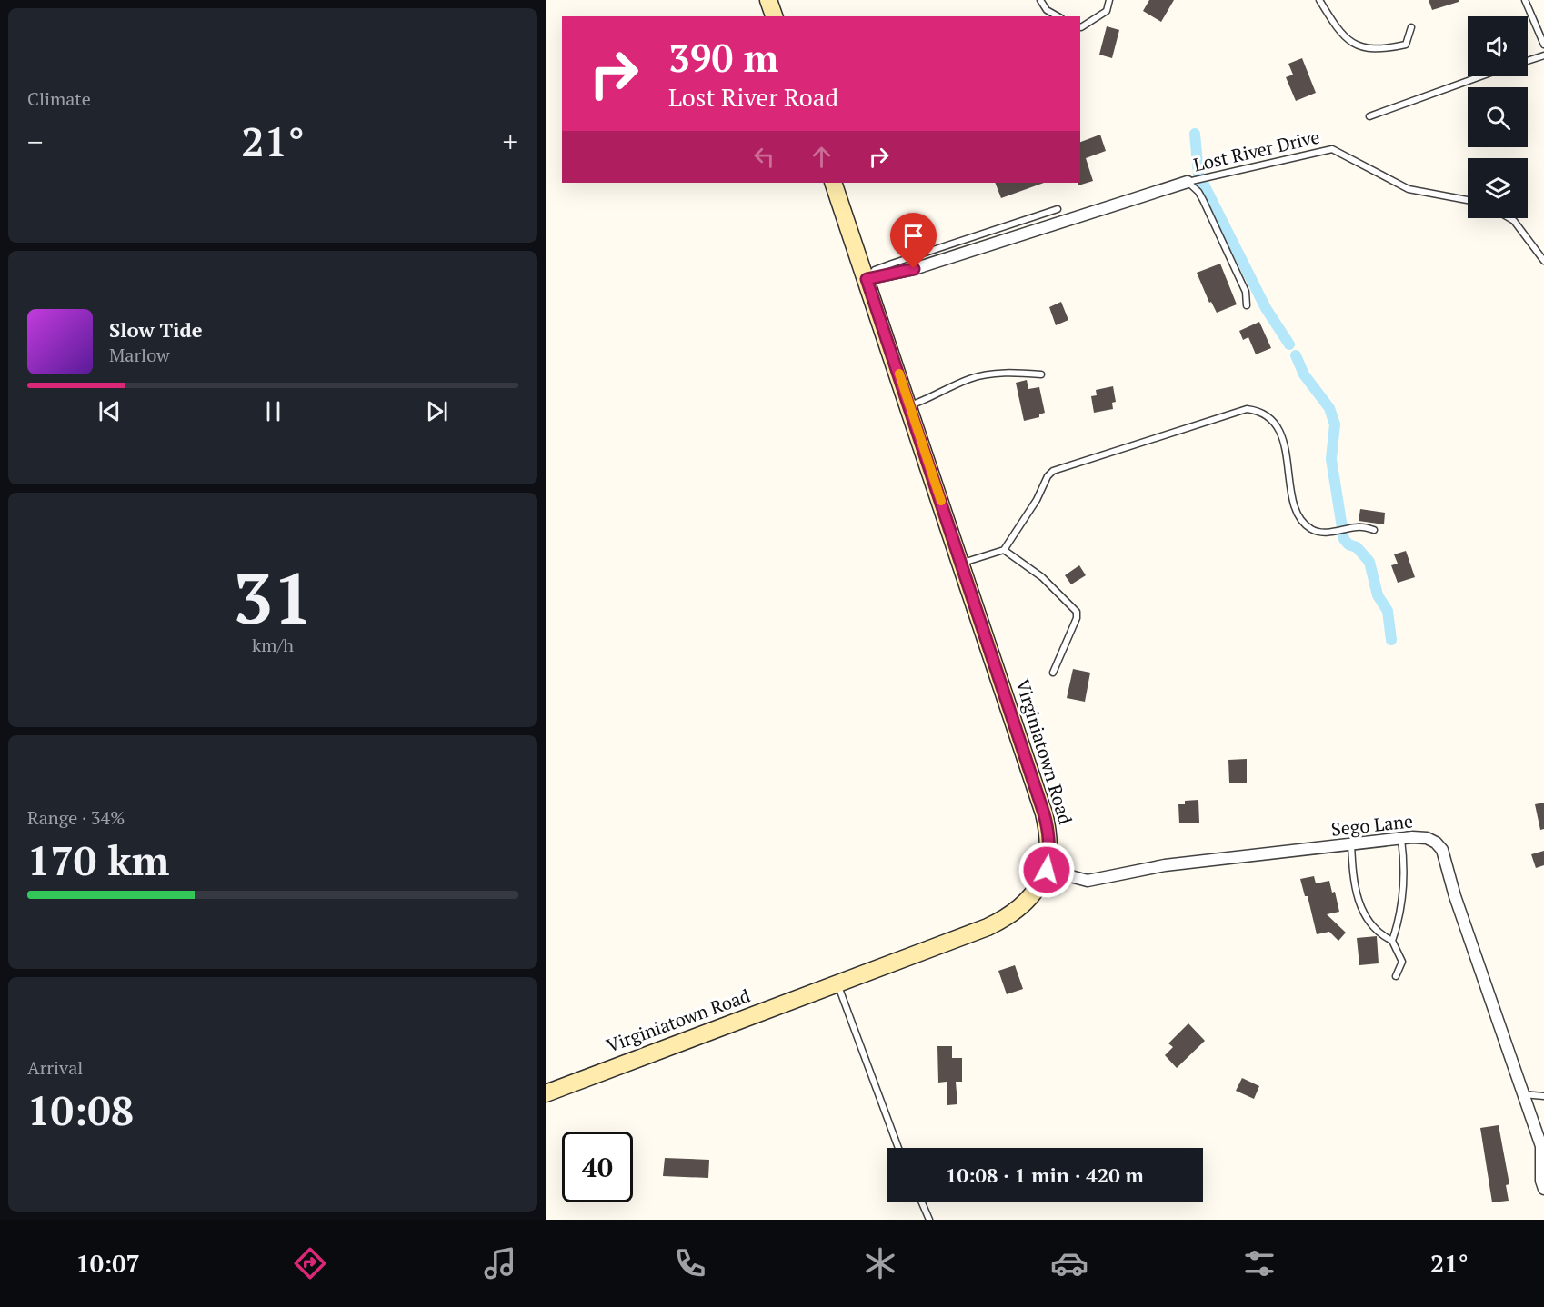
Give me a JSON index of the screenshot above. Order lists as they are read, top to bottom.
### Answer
{
  "streets": {
    "street": ["Virginiatown Road", "Sego Lane"],
    "lane": ["Lost River Drive"]
  },
  "crossings": [
    ["Virginiatown Road", "Sego Lane"]
  ],
  "page": {
    "tile": [
      "Climate",
      ["31", "km/h"],
      ["Range · 34%", "170 km"],
      ["Arrival", "10:08"]
    ],
    "turn": ["390 m", "Lost River Road"],
    "heat": ["−", "21°", "+"],
    "song": ["Slow Tide", "Marlow"],
    "limit": "40",
    "trip": "10:08 · 1 min · 420 m",
    "tabs": ["10:07", "21°"]
  }
}
